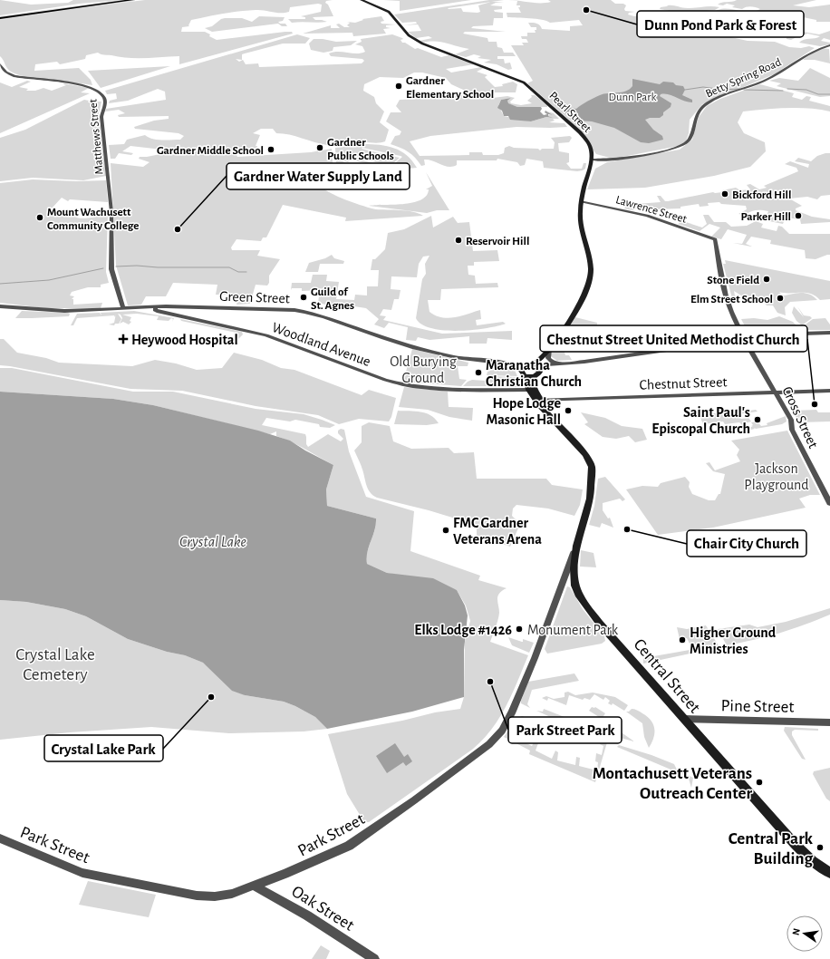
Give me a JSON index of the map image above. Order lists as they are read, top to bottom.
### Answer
{
  "streets": {
    "main road": ["Pearl Street", "Central Street"],
    "street": [
      "Betty Spring Road",
      "Matthews Street",
      "Lawrence Street",
      "Green Street",
      "Woodland Avenue",
      "Chestnut Street",
      "Cross Street",
      "Pine Street",
      "Park Street",
      "Oak Street"
    ]
  },
  "crossings": [
    ["Betty Spring Road", "Pearl Street"],
    ["Matthews Street", "Green Street"],
    ["Lawrence Street", "Cross Street"],
    ["Green Street", "Woodland Avenue"],
    ["Chestnut Street", "Cross Street"],
    ["Chestnut Street", "Central Street"],
    ["Central Street", "Pine Street"],
    ["Central Street", "Park Street"],
    ["Park Street", "Oak Street"]
  ],
  "water": ["Crystal Lake"],
  "parks": [
    "Dunn Park",
    "Old Burying Ground",
    "Jackson Playground",
    "Monument Park",
    "Crystal Lake Cemetery"
  ],
  "places": {
    "other": [
      "Dunn Pond Park & Forest",
      "Gardner Elementary School",
      "Gardner Public Schools",
      "Gardner Middle School",
      "Bickford Hill",
      "Parker Hill",
      "Mount Wachusett Community College",
      "Gardner Water Supply Land",
      "Reservoir Hill",
      "Stone Field",
      "Guild of St. Agnes",
      "Elm Street School",
      "Maranatha Christian Church",
      "Chestnut Street United Methodist Church",
      "Hope Lodge Masonic Hall",
      "Saint Paul's Episcopal Church",
      "Chair City Church",
      "FMC Gardner Veterans Arena",
      "Elks Lodge #1426",
      "Higher Ground Ministries",
      "Park Street Park",
      "Crystal Lake Park",
      "Montachusett Veterans Outreach Center",
      "Central Park Building"
    ],
    "health": ["Heywood Hospital"]
  },
  "north": "left"
}
